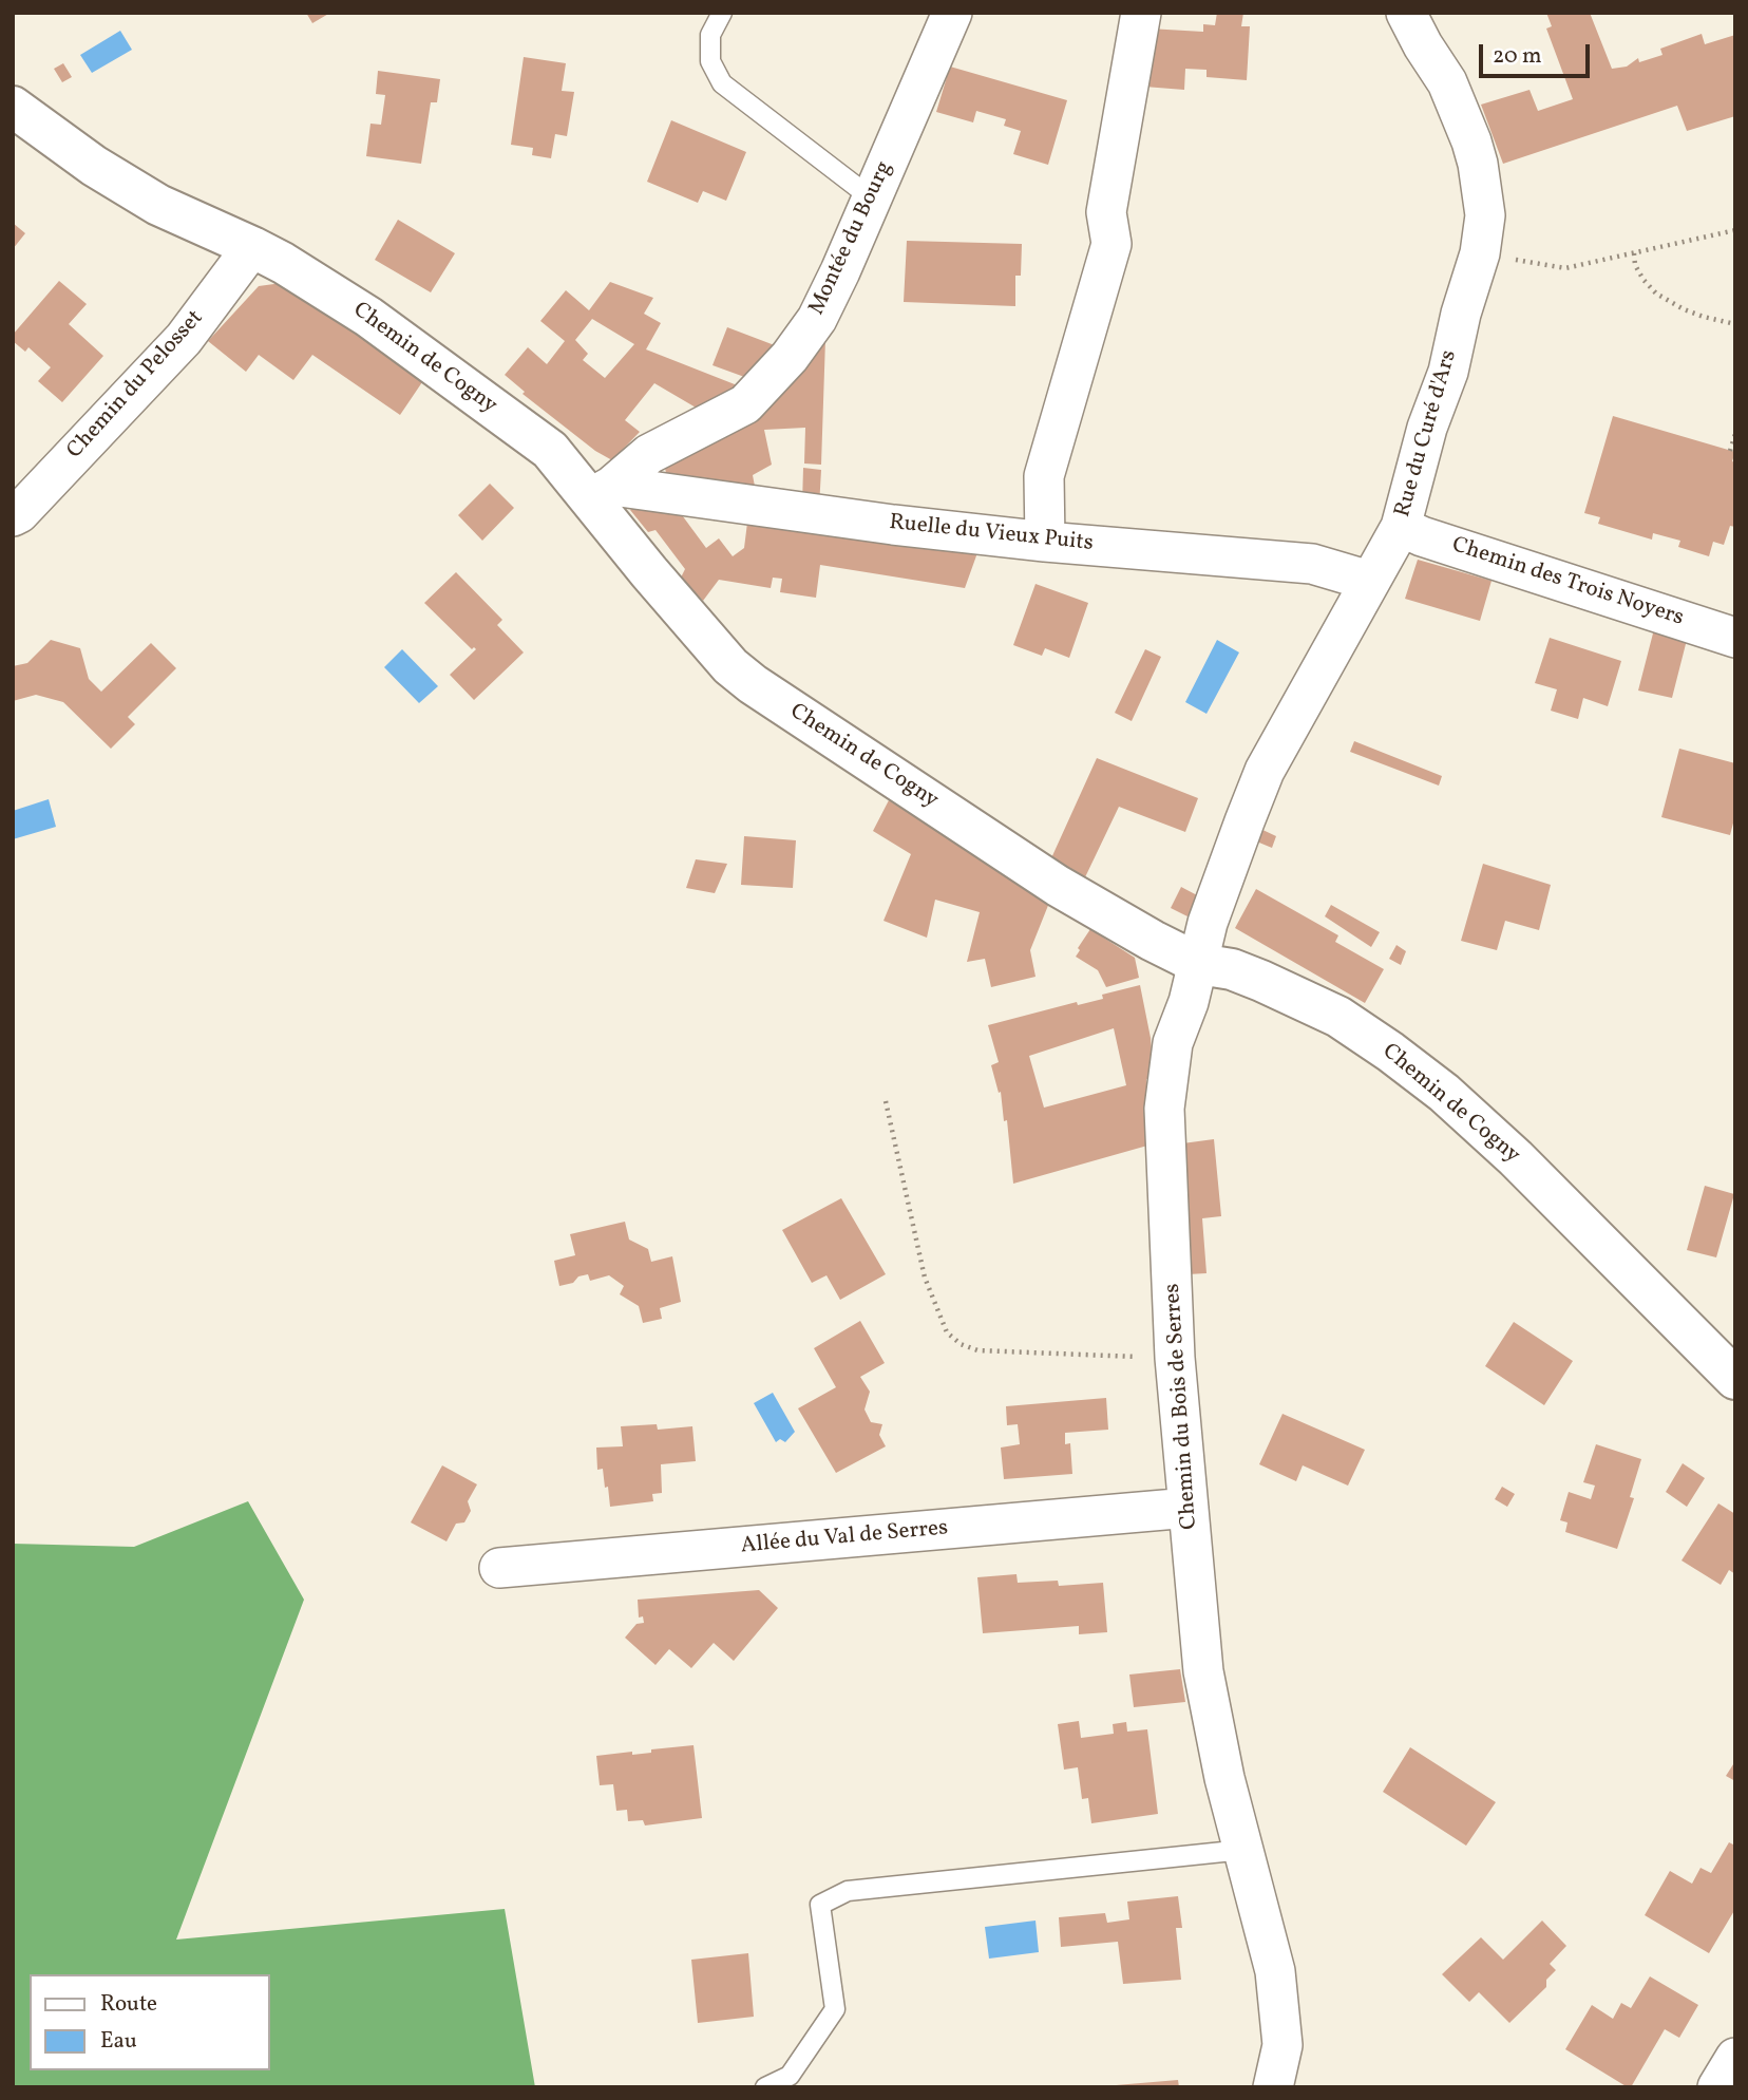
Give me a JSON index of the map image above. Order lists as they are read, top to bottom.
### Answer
{
  "streets": {
    "street": [
      "Montée du Bourg",
      "Chemin de Cogny",
      "Chemin du Pelosset",
      "Rue du Curé d'Ars",
      "Ruelle du Vieux Puits",
      "Chemin des Trois Noyers",
      "Chemin du Bois de Serres",
      "Allée du Val de Serres"
    ]
  },
  "crossings": [
    ["Montée du Bourg", "Chemin de Cogny"],
    ["Montée du Bourg", "Ruelle du Vieux Puits"],
    ["Chemin de Cogny", "Chemin du Pelosset"],
    ["Chemin de Cogny", "Rue du Curé d'Ars"],
    ["Chemin de Cogny", "Ruelle du Vieux Puits"],
    ["Chemin de Cogny", "Chemin du Bois de Serres"],
    ["Rue du Curé d'Ars", "Ruelle du Vieux Puits"],
    ["Rue du Curé d'Ars", "Chemin des Trois Noyers"],
    ["Rue du Curé d'Ars", "Chemin du Bois de Serres"],
    ["Chemin du Bois de Serres", "Allée du Val de Serres"]
  ],
  "legend": ["Route", "Eau"],
  "scale_bar": "20 m"
}
